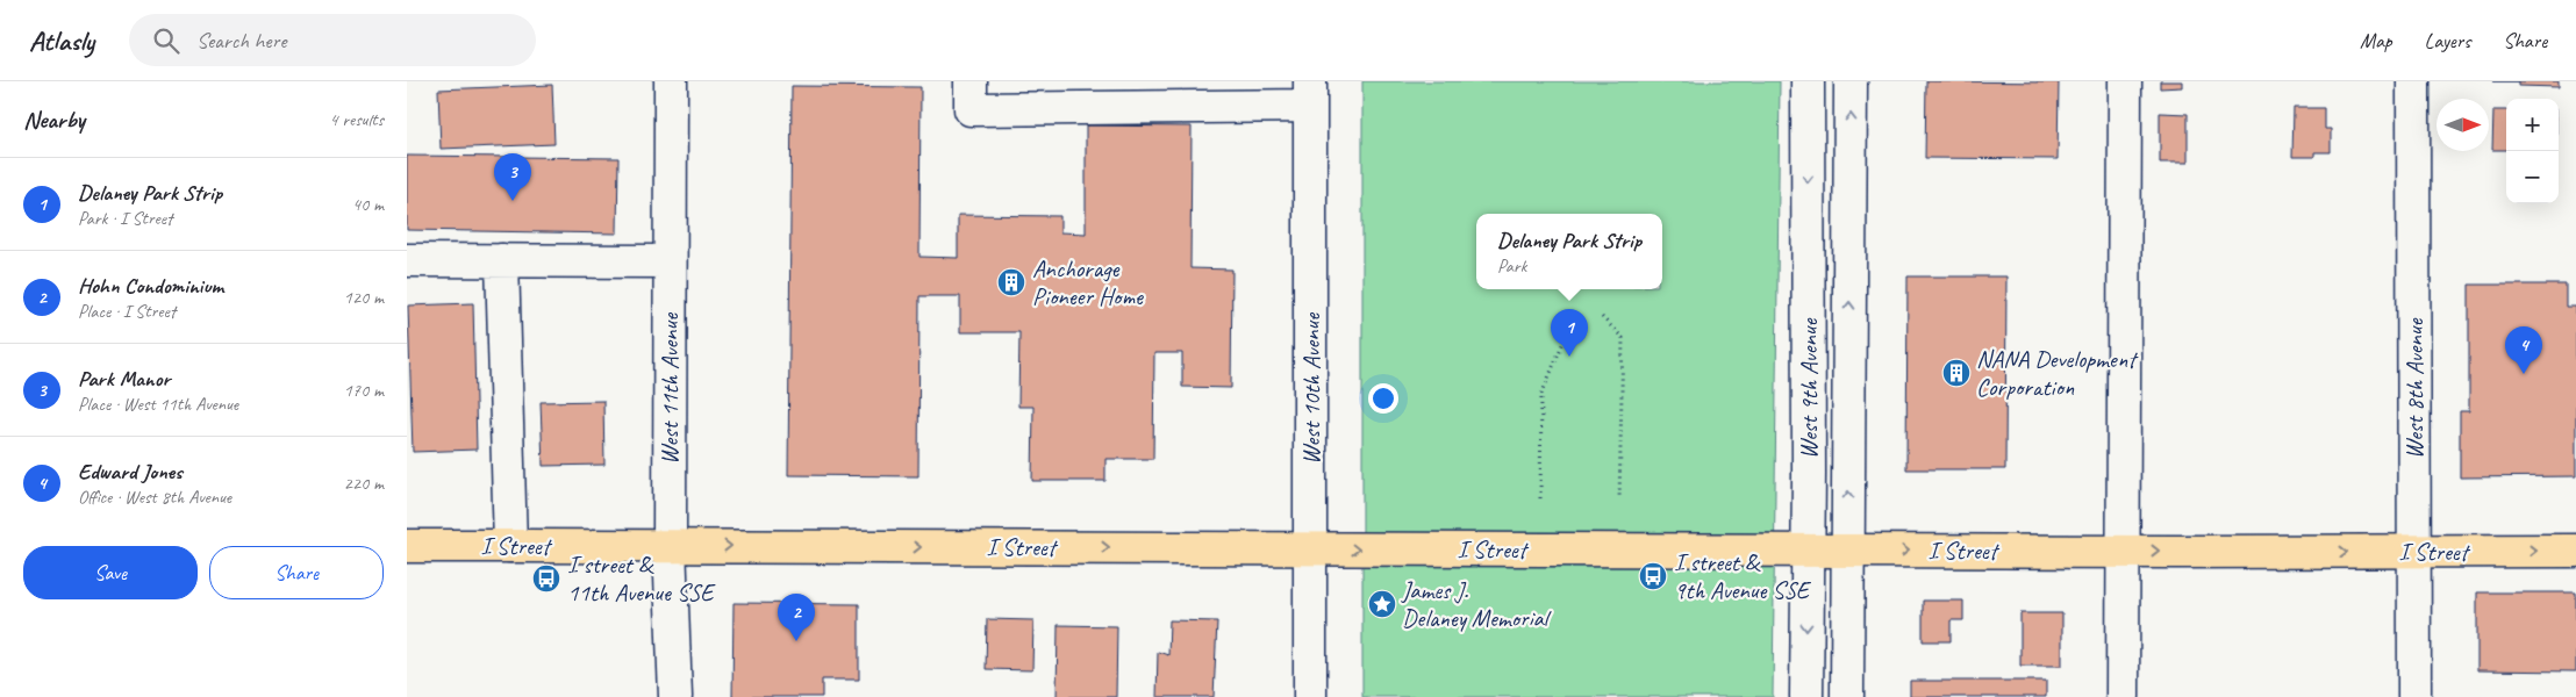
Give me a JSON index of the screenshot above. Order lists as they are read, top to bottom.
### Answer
{
  "streets": {
    "main road": ["I Street"],
    "street": [
      "West 11th Avenue",
      "West 10th Avenue",
      "West 9th Avenue",
      "West 8th Avenue"
    ]
  },
  "crossings": [
    ["West 11th Avenue", "I Street"],
    ["West 10th Avenue", "I Street"],
    ["West 9th Avenue", "I Street"],
    ["West 8th Avenue", "I Street"]
  ],
  "one_way": ["I Street"],
  "places": {
    "building": ["Anchorage Pioneer Home", "NANA Development Corporation"],
    "bus stop": ["I street & 9th Avenue SSE", "I street & 11th Avenue SSE"],
    "place": ["James J. Delaney Memorial"]
  },
  "north": "right",
  "page": {
    "header": "Atlasly",
    "search": "Search here",
    "nav": ["Map", "Layers", "Share"],
    "heading": ["Nearby", "4 results"],
    "map_buttons": ["+", "−"],
    "pins": [
      "3",
      "1",
      "4",
      "2"
    ],
    "list": [
      {
        "mark": "1",
        "name": "Delaney Park Strip",
        "note": "Park · I Street",
        "value": "40 m"
      },
      {
        "mark": "2",
        "name": "Hohn Condominium",
        "note": "Place · I Street",
        "value": "120 m"
      },
      {
        "mark": "3",
        "name": "Park Manor",
        "note": "Place · West 11th Avenue",
        "value": "170 m"
      },
      {
        "mark": "4",
        "name": "Edward Jones",
        "note": "Office · West 8th Avenue",
        "value": "220 m"
      }
    ],
    "popup": ["Delaney Park Strip", "Park"],
    "buttons": ["Save", "Share"]
  }
}
